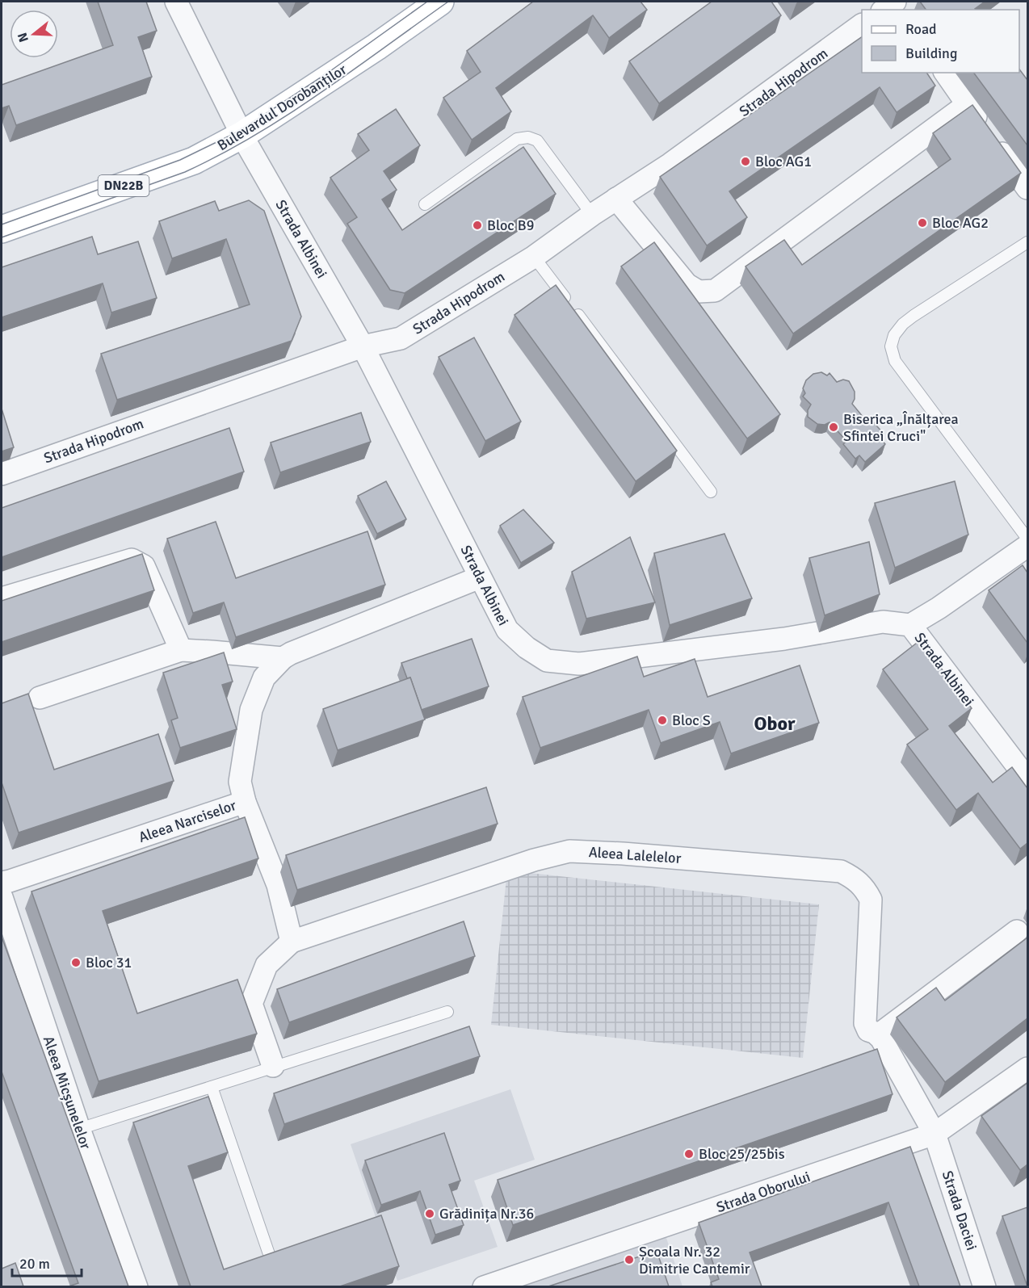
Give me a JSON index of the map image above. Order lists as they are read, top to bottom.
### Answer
{
  "streets": {
    "main road": ["Bulevardul Dorobanților", "DN22B"],
    "street": [
      "Strada Hipodrom",
      "Strada Albinei",
      "Aleea Narciselor",
      "Aleea Lalelelor",
      "Aleea Micșunelelor",
      "Strada Oborului",
      "Strada Daciei"
    ]
  },
  "crossings": [
    ["Strada Hipodrom", "Strada Albinei"],
    ["Bulevardul Dorobanților", "Strada Albinei"],
    ["Strada Albinei", "Aleea Narciselor"],
    ["Aleea Lalelelor", "Strada Oborului"],
    ["Aleea Lalelelor", "Strada Daciei"],
    ["Strada Oborului", "Strada Daciei"]
  ],
  "districts": ["Obor"],
  "places": [
    "Bloc AG1",
    "Bloc AG2",
    "Bloc B9",
    "Biserica „Înălțarea Sfintei Cruci\"",
    "Bloc S",
    "Bloc 31",
    "Bloc 25/25bis",
    "Grădinița Nr.36",
    "Școala Nr. 32 Dimitrie Cantemir"
  ],
  "legend": ["Road", "Building"],
  "scale_bar": "20 m",
  "north": "left"
}
